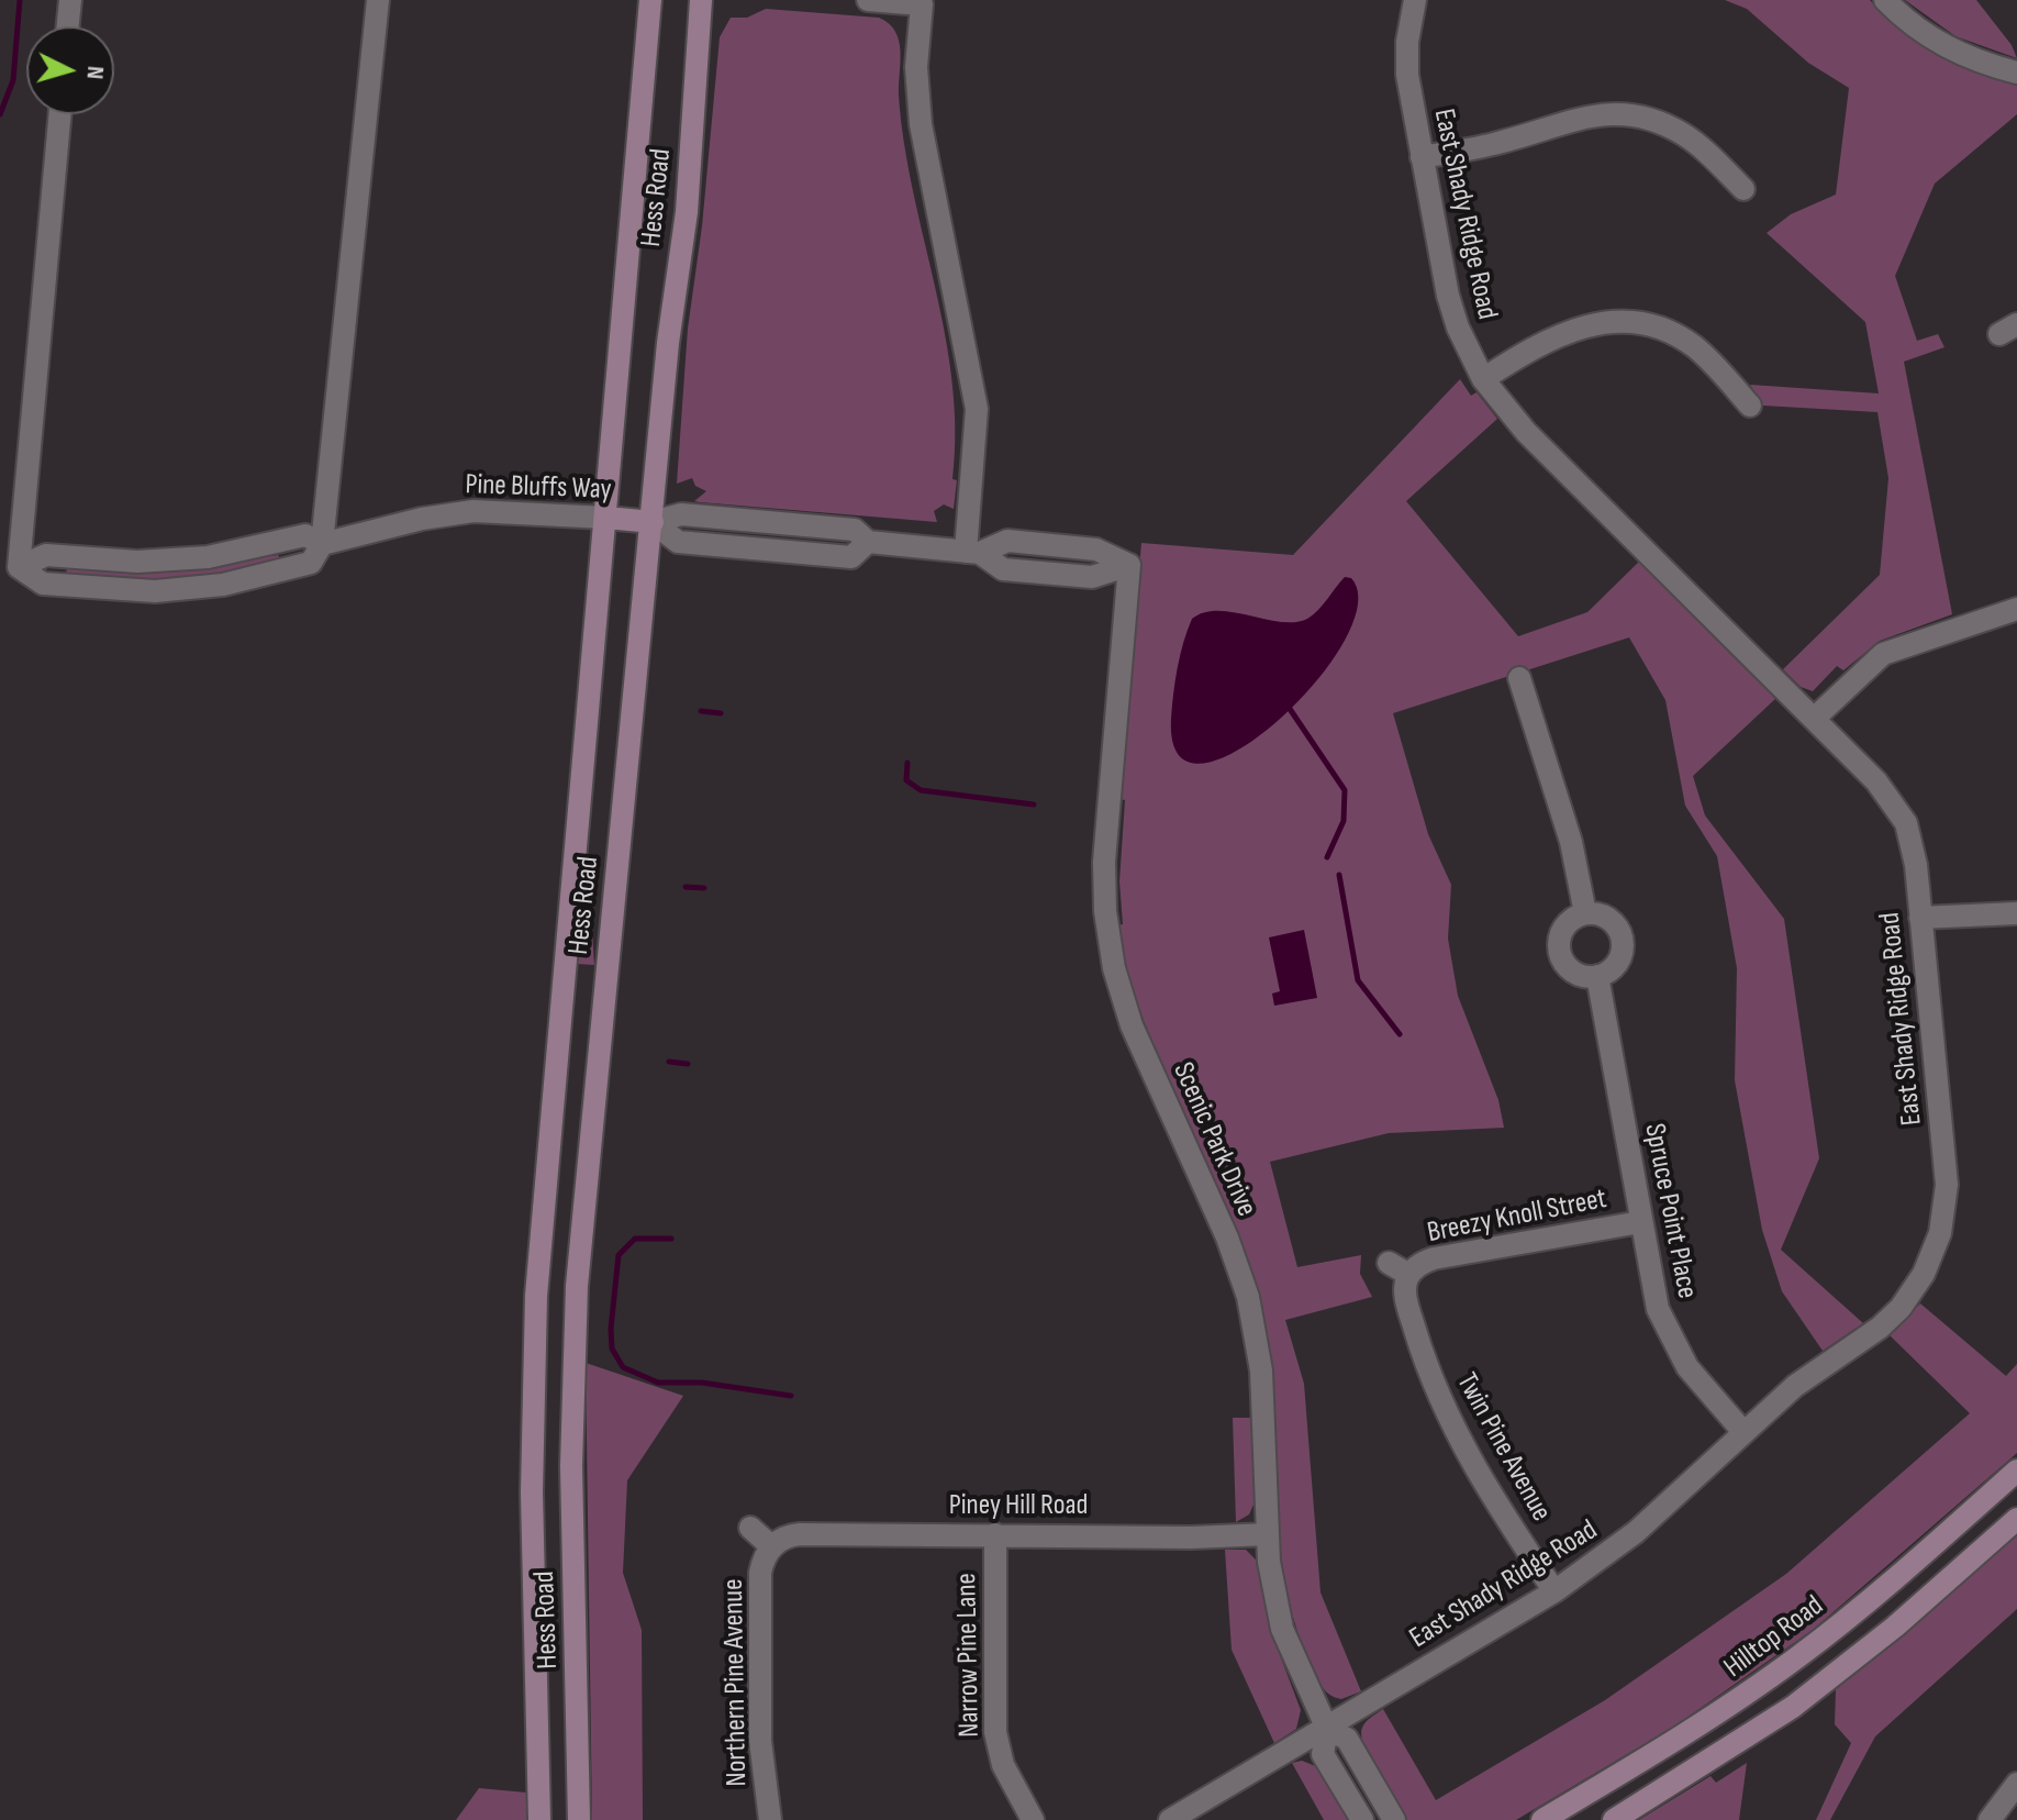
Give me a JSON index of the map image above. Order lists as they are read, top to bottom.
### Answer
{
  "streets": {
    "main road": ["Hess Road", "Pine Bluffs Way", "Hilltop Road"],
    "street": [
      "East Shady Ridge Road",
      "Scenic Park Drive",
      "Spruce Point Place",
      "Breezy Knoll Street",
      "Twin Pine Avenue",
      "Piney Hill Road",
      "Narrow Pine Lane",
      "Northern Pine Avenue"
    ]
  },
  "crossings": [
    ["Hess Road", "Pine Bluffs Way"],
    ["East Shady Ridge Road", "Scenic Park Drive"],
    ["East Shady Ridge Road", "Spruce Point Place"],
    ["East Shady Ridge Road", "Twin Pine Avenue"],
    ["Pine Bluffs Way", "Scenic Park Drive"],
    ["Scenic Park Drive", "Piney Hill Road"],
    ["Spruce Point Place", "Breezy Knoll Street"],
    ["Breezy Knoll Street", "Twin Pine Avenue"],
    ["Piney Hill Road", "Narrow Pine Lane"],
    ["Piney Hill Road", "Northern Pine Avenue"]
  ],
  "north": "right"
}
